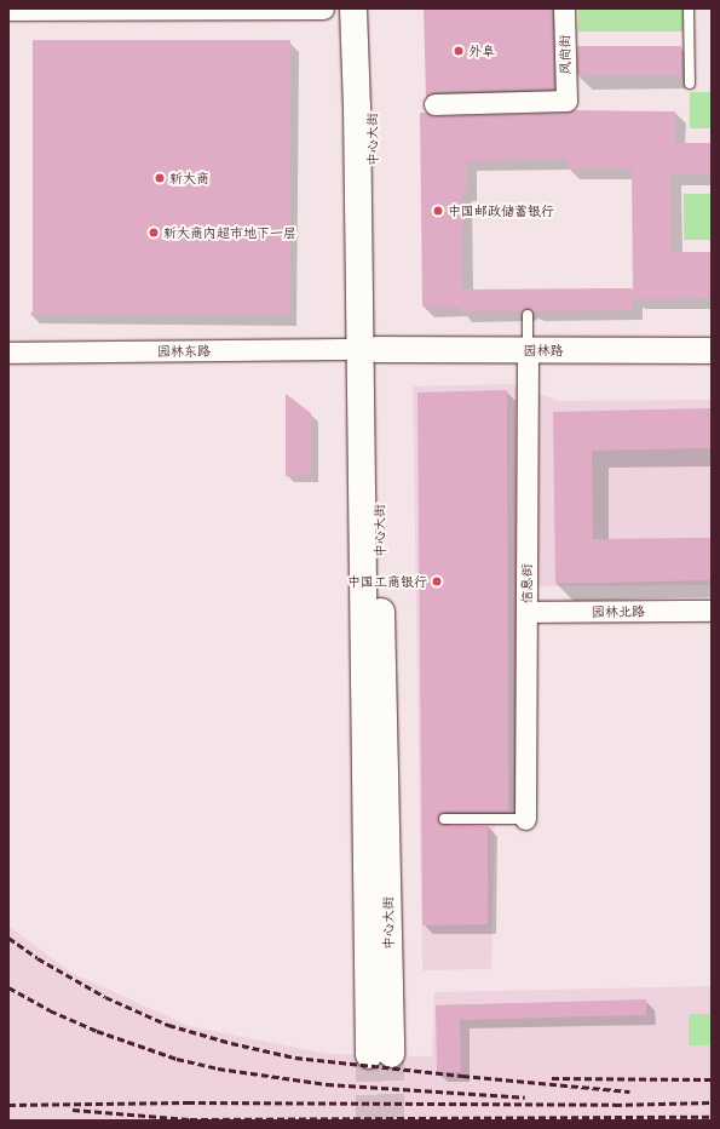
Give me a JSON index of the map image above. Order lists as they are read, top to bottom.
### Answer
{
  "streets": {
    "main road": ["中心大街"],
    "street": [
      "风尚街",
      "园林路",
      "园林东路",
      "信息街",
      "园林北路"
    ]
  },
  "crossings": [
    ["中心大街", "园林路"],
    ["中心大街", "园林东路"],
    ["园林路", "园林东路"],
    ["园林路", "信息街"],
    ["信息街", "园林北路"]
  ],
  "places": [
    "外阜",
    "新大商",
    "中国邮政储蓄银行",
    "新大商内超市地下一层",
    "中国工商银行"
  ]
}
